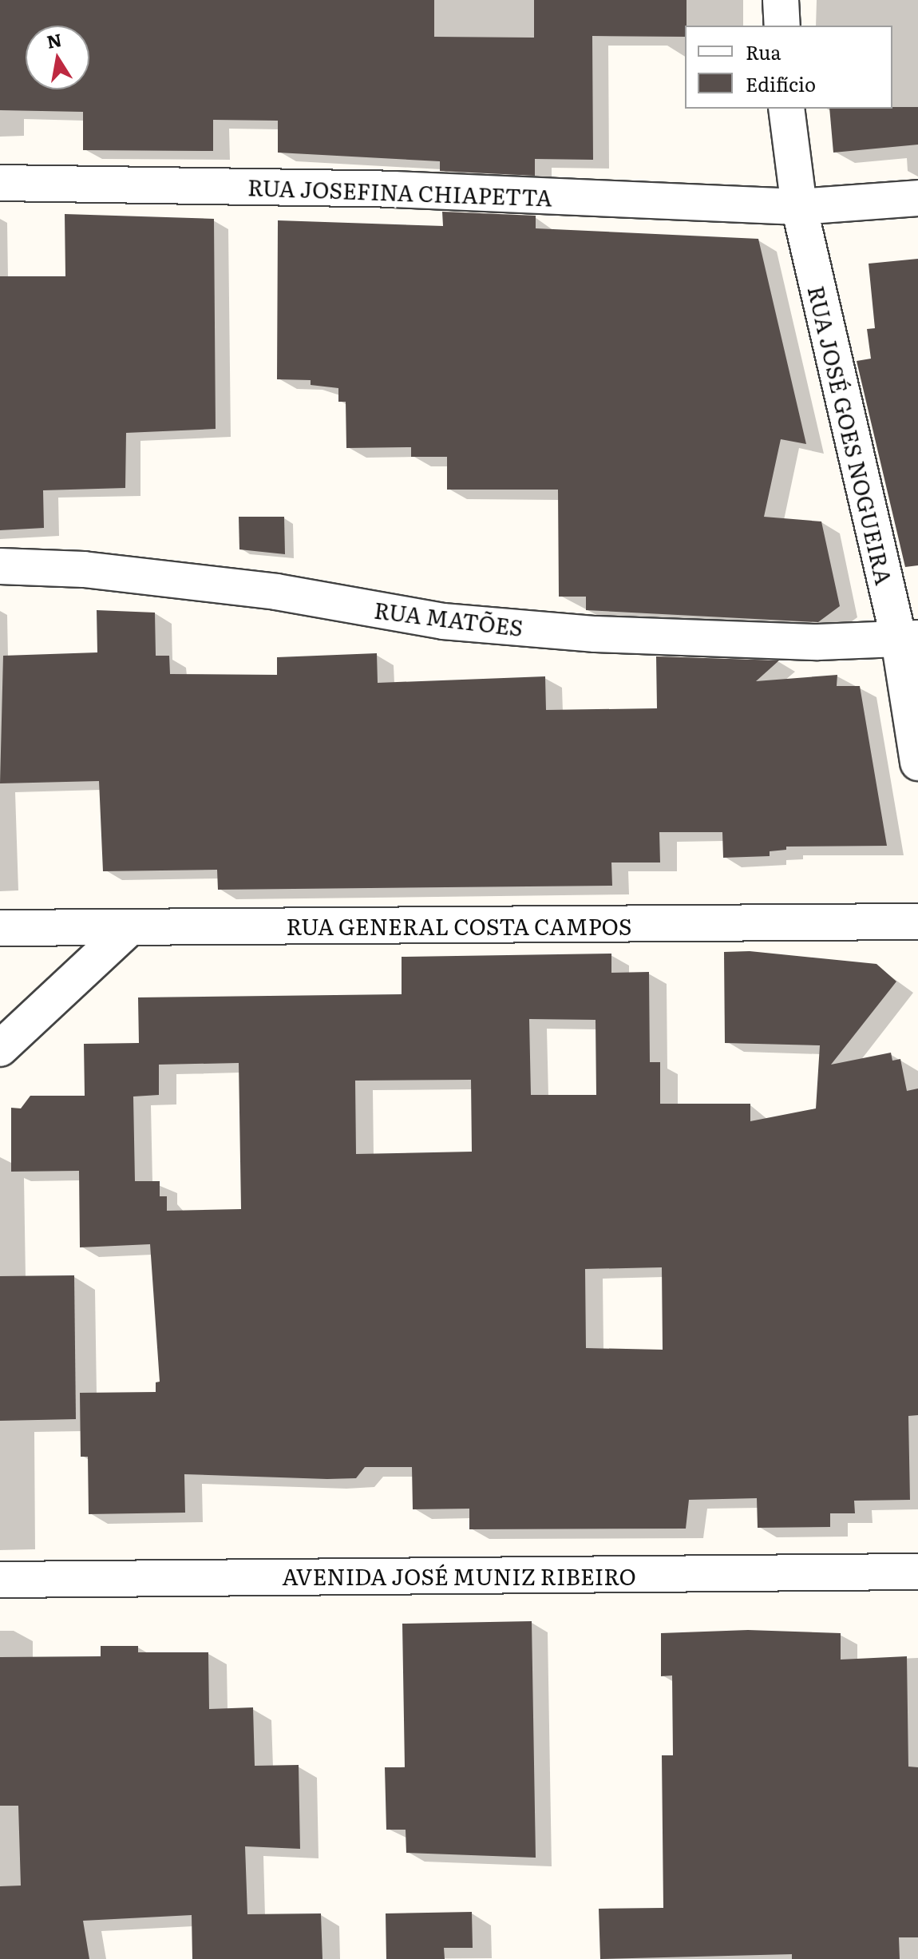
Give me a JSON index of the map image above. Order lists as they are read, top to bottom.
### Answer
{
  "streets": {
    "street": [
      "RUA JOSEFINA CHIAPETTA",
      "RUA JOSÉ GOES NOGUEIRA",
      "RUA MATÕES",
      "RUA GENERAL COSTA CAMPOS",
      "AVENIDA JOSÉ MUNIZ RIBEIRO"
    ]
  },
  "crossings": [
    ["RUA JOSEFINA CHIAPETTA", "RUA JOSÉ GOES NOGUEIRA"],
    ["RUA JOSÉ GOES NOGUEIRA", "RUA MATÕES"]
  ],
  "legend": ["Rua", "Edifício"],
  "north": "top"
}
